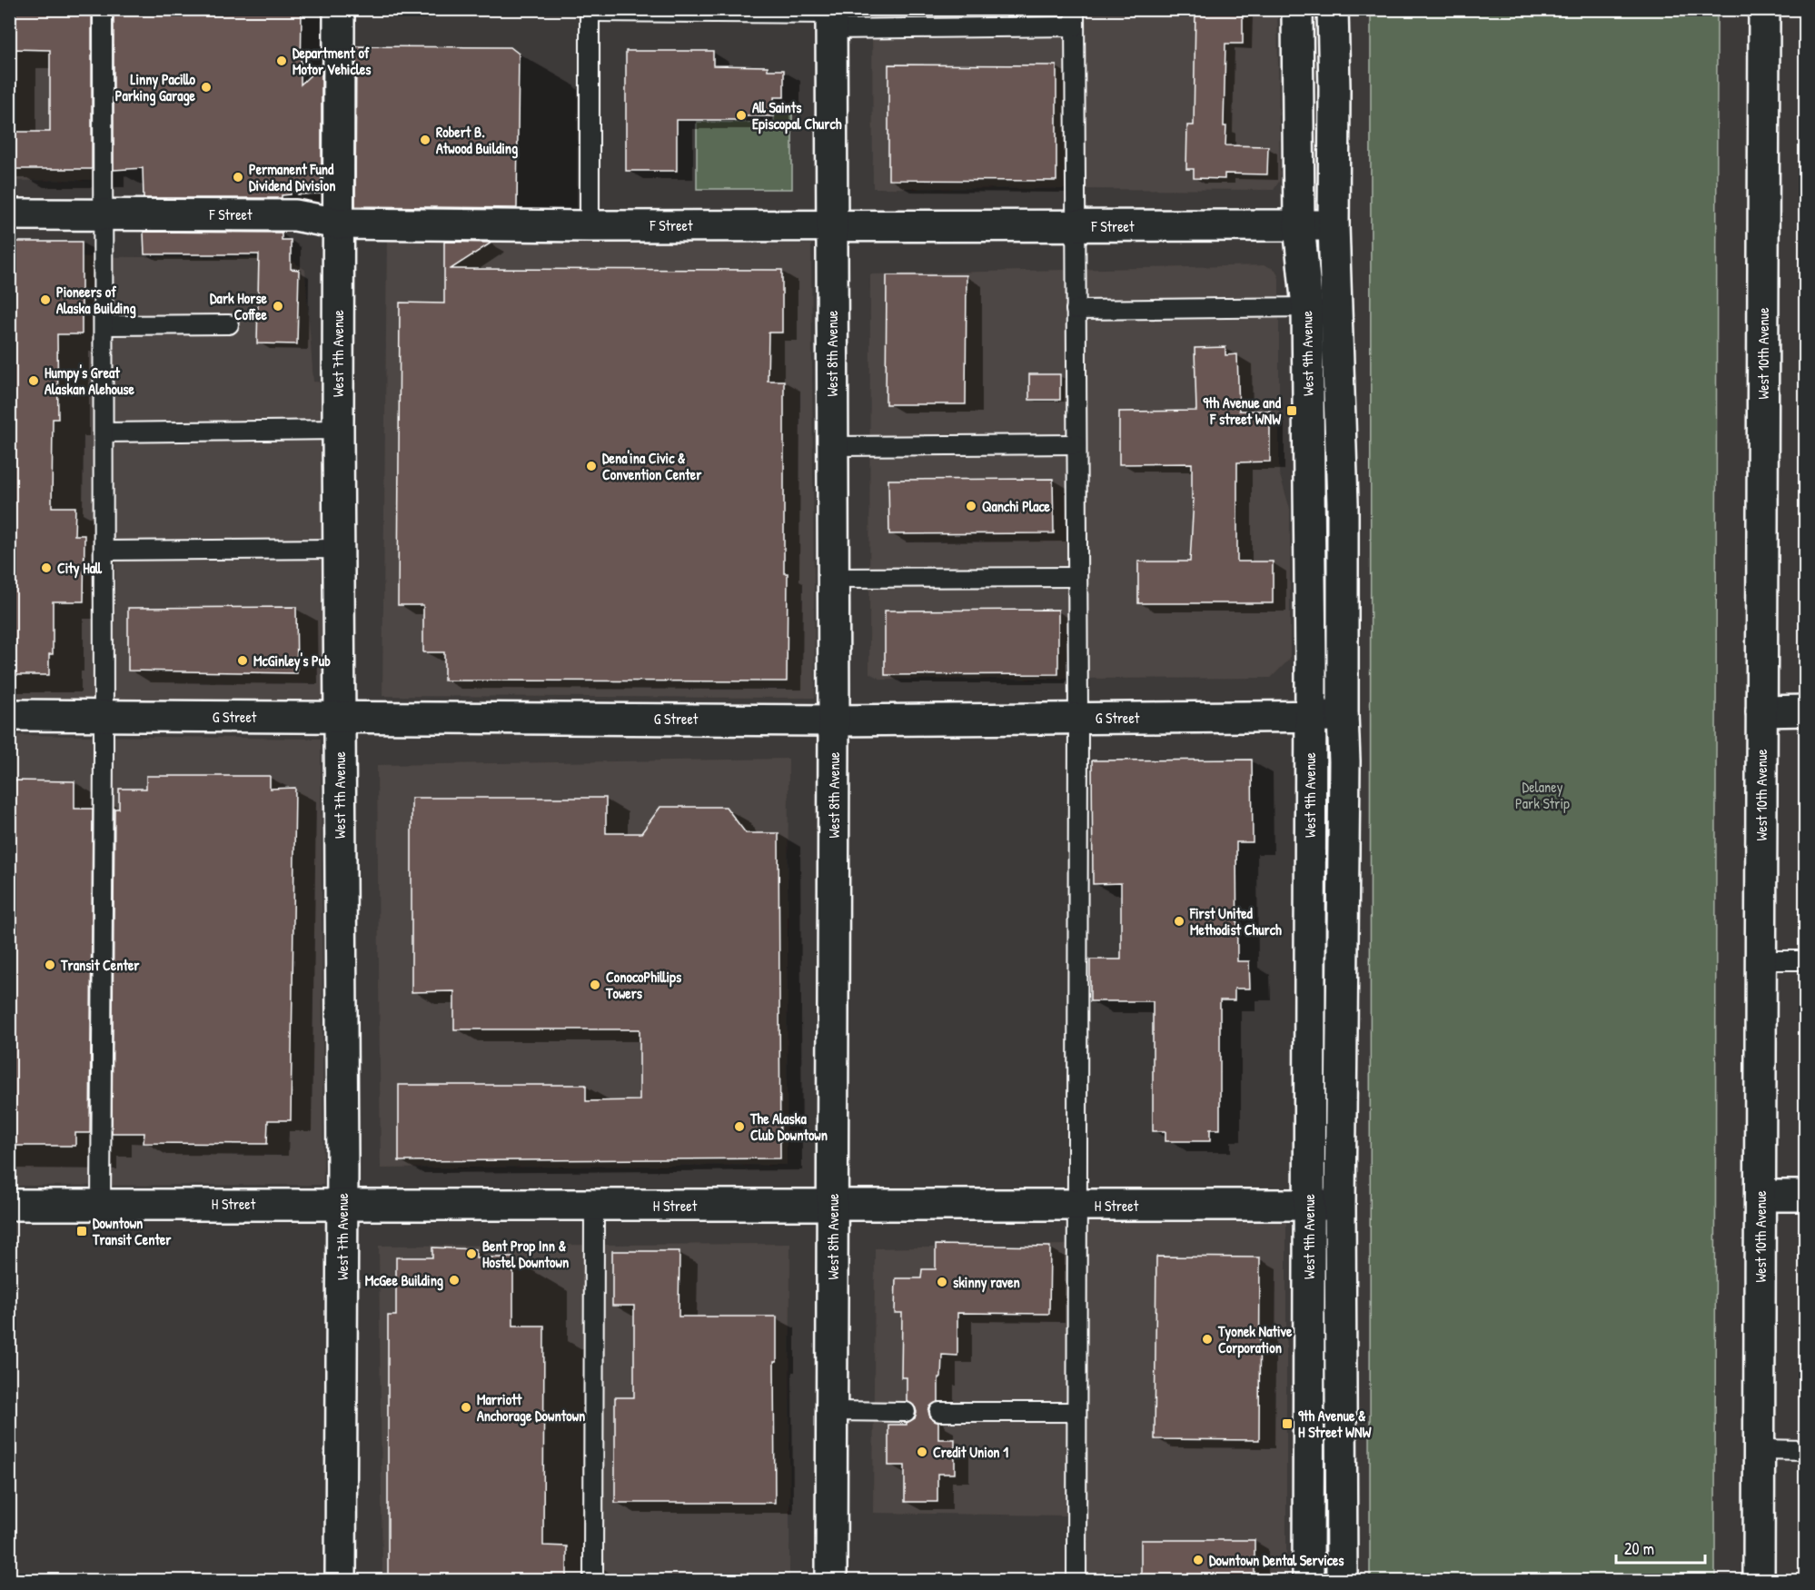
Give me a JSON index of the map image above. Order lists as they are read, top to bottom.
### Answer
{
  "streets": {
    "street": [
      "F Street",
      "West 7th Avenue",
      "West 8th Avenue",
      "West 9th Avenue",
      "West 10th Avenue",
      "G Street",
      "H Street"
    ]
  },
  "crossings": [
    ["F Street", "West 7th Avenue"],
    ["F Street", "West 8th Avenue"],
    ["F Street", "West 9th Avenue"],
    ["West 7th Avenue", "G Street"],
    ["West 7th Avenue", "H Street"],
    ["West 8th Avenue", "G Street"],
    ["West 8th Avenue", "H Street"],
    ["West 9th Avenue", "G Street"],
    ["West 9th Avenue", "H Street"]
  ],
  "parks": ["Delaney Park Strip"],
  "places": {
    "other": [
      "Department of Motor Vehicles",
      "Linny Pacillo Parking Garage",
      "All Saints Episcopal Church",
      "Robert B. Atwood Building",
      "Permanent Fund Dividend Division",
      "Pioneers of Alaska Building",
      "Dark Horse Coffee",
      "Humpy's Great Alaskan Alehouse",
      "Dena'ina Civic & Convention Center",
      "Qanchi Place",
      "City Hall",
      "McGinley's Pub",
      "First United Methodist Church",
      "Transit Center",
      "ConocoPhillips Towers",
      "The Alaska Club Downtown",
      "Bent Prop Inn & Hostel Downtown",
      "McGee Building",
      "skinny raven",
      "Tyonek Native Corporation",
      "Marriott Anchorage Downtown",
      "Credit Union 1",
      "Downtown Dental Services"
    ],
    "transit": ["9th Avenue and F street WNW", "Downtown Transit Center", "9th Avenue & H Street WNW"]
  },
  "scale_bar": "20 m"
}
